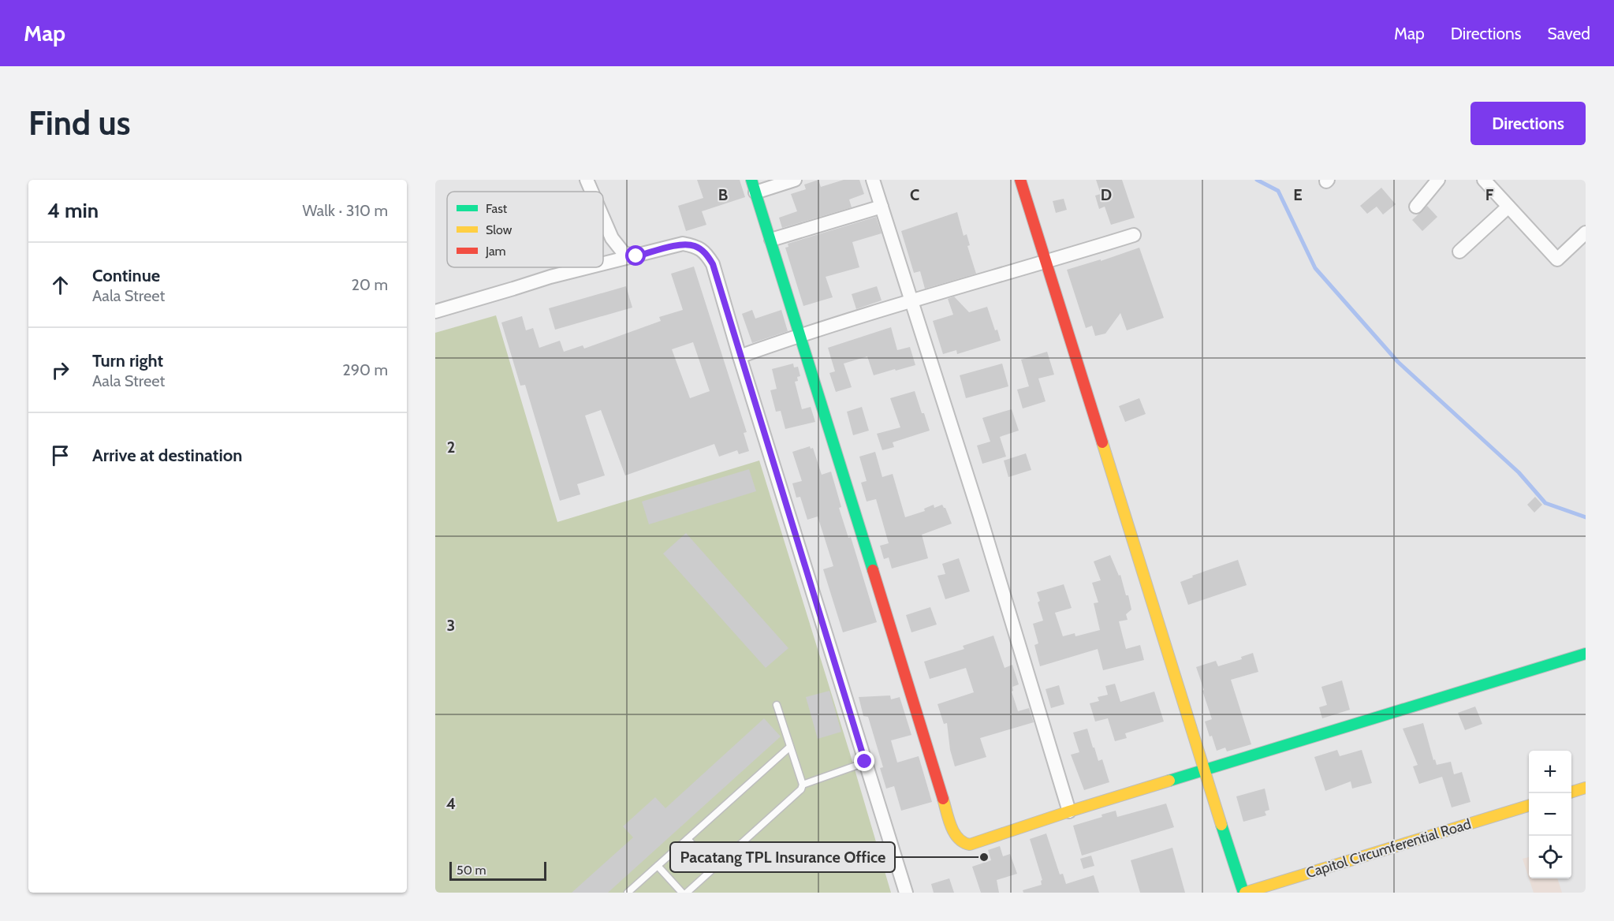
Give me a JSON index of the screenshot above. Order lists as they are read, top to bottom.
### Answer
{
  "streets": {
    "street": ["Capitol Circumferential Road"]
  },
  "places": ["Pacatang TPL Insurance Office"],
  "legend": ["Fast", "Slow", "Jam"],
  "scale_bar": "50 m",
  "page": {
    "header": "Map",
    "nav": ["Map", "Directions", "Saved"],
    "buttons": "Directions",
    "title": "Find us",
    "heading": ["4 min", "Walk · 310 m"],
    "list": [
      ["Continue", "Aala Street", "20 m"],
      ["Turn right", "Aala Street", "290 m"],
      "Arrive at destination"
    ],
    "map_buttons": ["+", "−"],
    "scale": "50 m"
  },
  "grid": {
    "columns": [
      "B",
      "C",
      "D",
      "E",
      "F"
    ],
    "rows": ["2", "3", "4"]
  }
}
